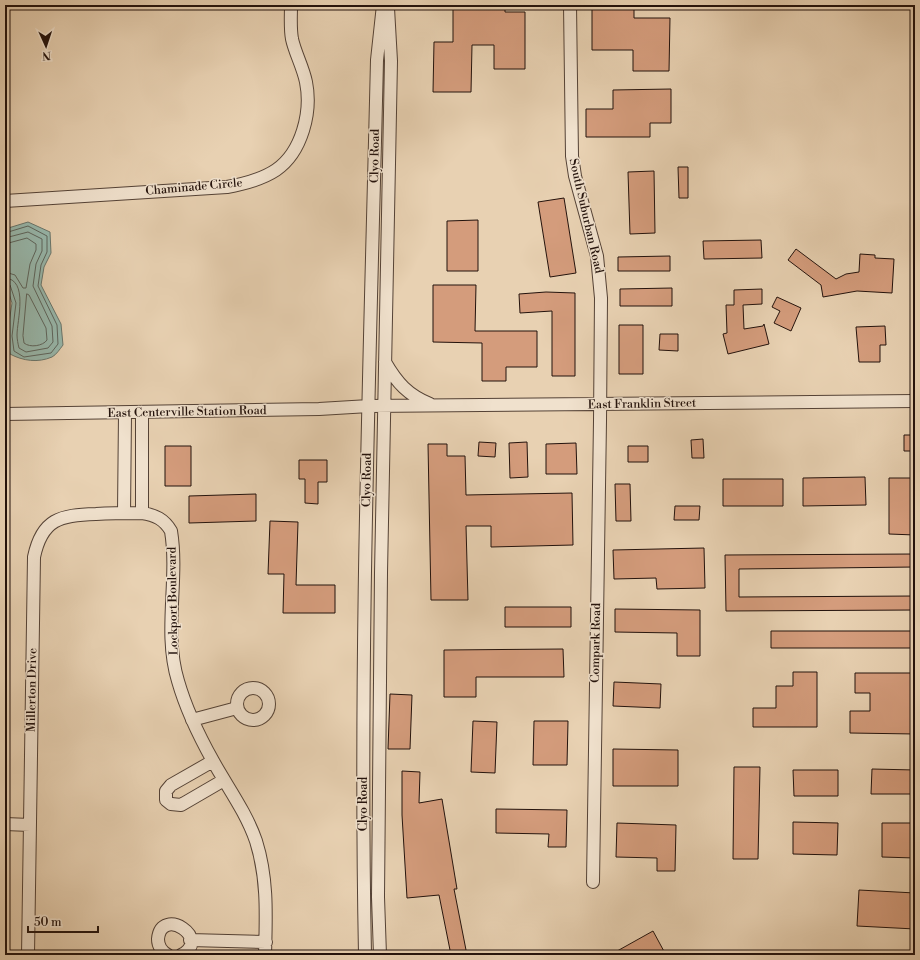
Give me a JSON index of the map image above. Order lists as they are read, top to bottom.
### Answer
{
  "streets": {
    "street": [
      "Clyo Road",
      "Chaminade Circle",
      "South Suburban Road",
      "East Franklin Street",
      "East Centerville Station Road",
      "Lockport Boulevard",
      "Compark Road",
      "Millerton Drive"
    ]
  },
  "crossings": [
    ["Clyo Road", "East Franklin Street"],
    ["Clyo Road", "East Centerville Station Road"],
    ["South Suburban Road", "East Franklin Street"],
    ["South Suburban Road", "Compark Road"],
    ["East Franklin Street", "East Centerville Station Road"],
    ["East Franklin Street", "Compark Road"],
    ["Lockport Boulevard", "Millerton Drive"]
  ],
  "scale_bar": "50 m",
  "north": "bottom"
}
